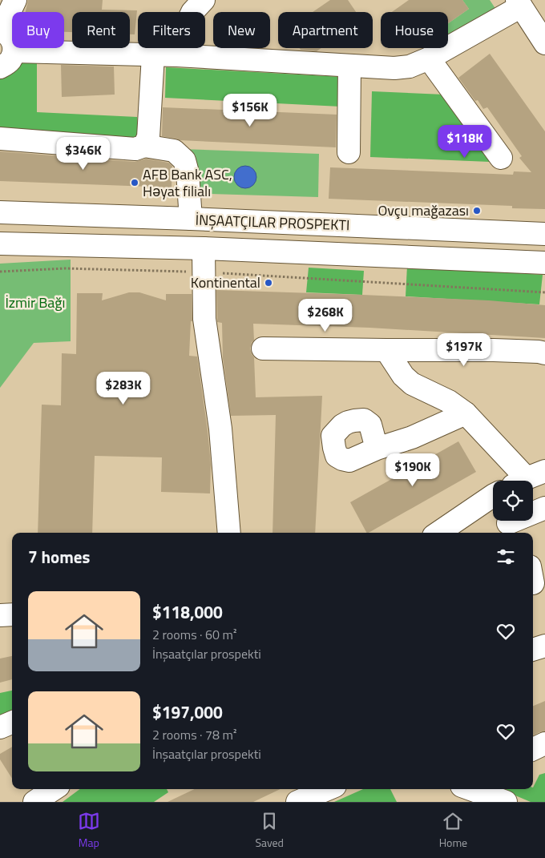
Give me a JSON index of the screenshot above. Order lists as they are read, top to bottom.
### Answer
{
  "parks": ["İzmir Bağı"],
  "places": ["AFB Bank ASC, Həyat filialı", "Ovçu mağazası", "Kontinental"],
  "page": {
    "chip": [
      "Buy",
      "Rent",
      "Filters",
      "New",
      "Apartment",
      "House"
    ],
    "price": [
      "$156K",
      "$118K",
      "$346K",
      "$268K",
      "$197K",
      "$283K",
      "$190K"
    ],
    "heading": "7 homes",
    "list": [
      {
        "name": "$118,000",
        "note": "2 rooms · 60 m² · İnşaatçılar prospekti"
      },
      {
        "name": "$197,000",
        "note": "2 rooms · 78 m² · İnşaatçılar prospekti"
      }
    ],
    "tabs": ["Map", "Saved", "Home"]
  }
}
